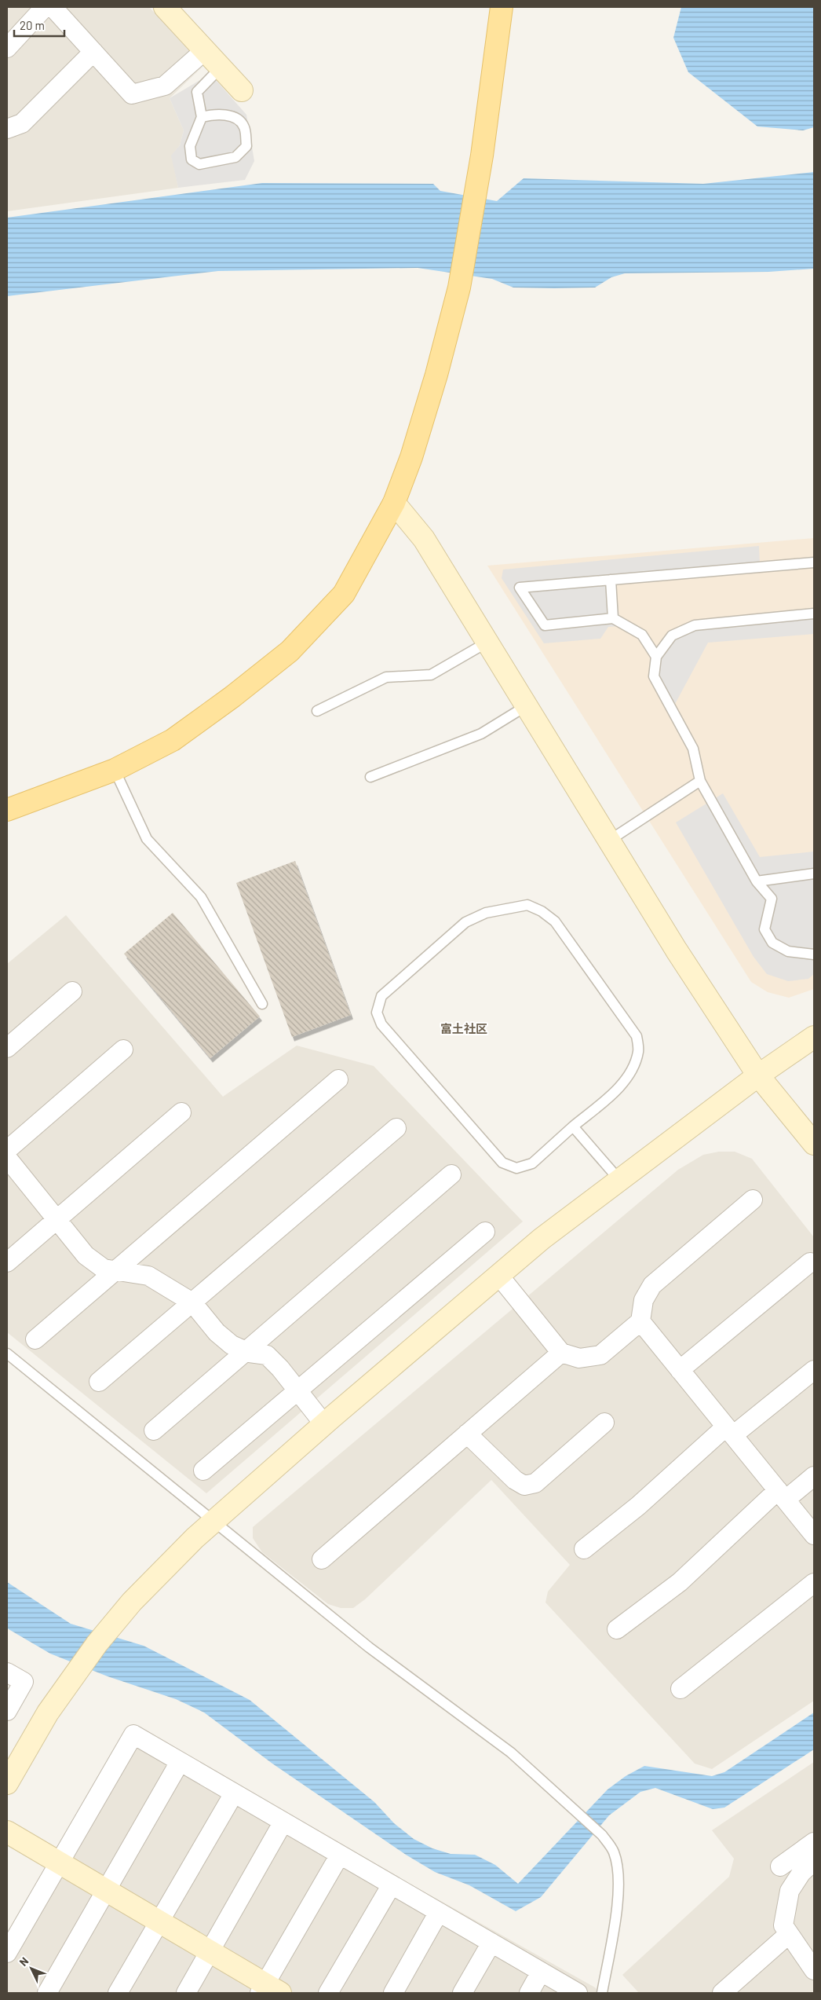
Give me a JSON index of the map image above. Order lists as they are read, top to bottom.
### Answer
{
  "districts": ["富土社区"],
  "scale_bar": "20 m",
  "north": "top left"
}
